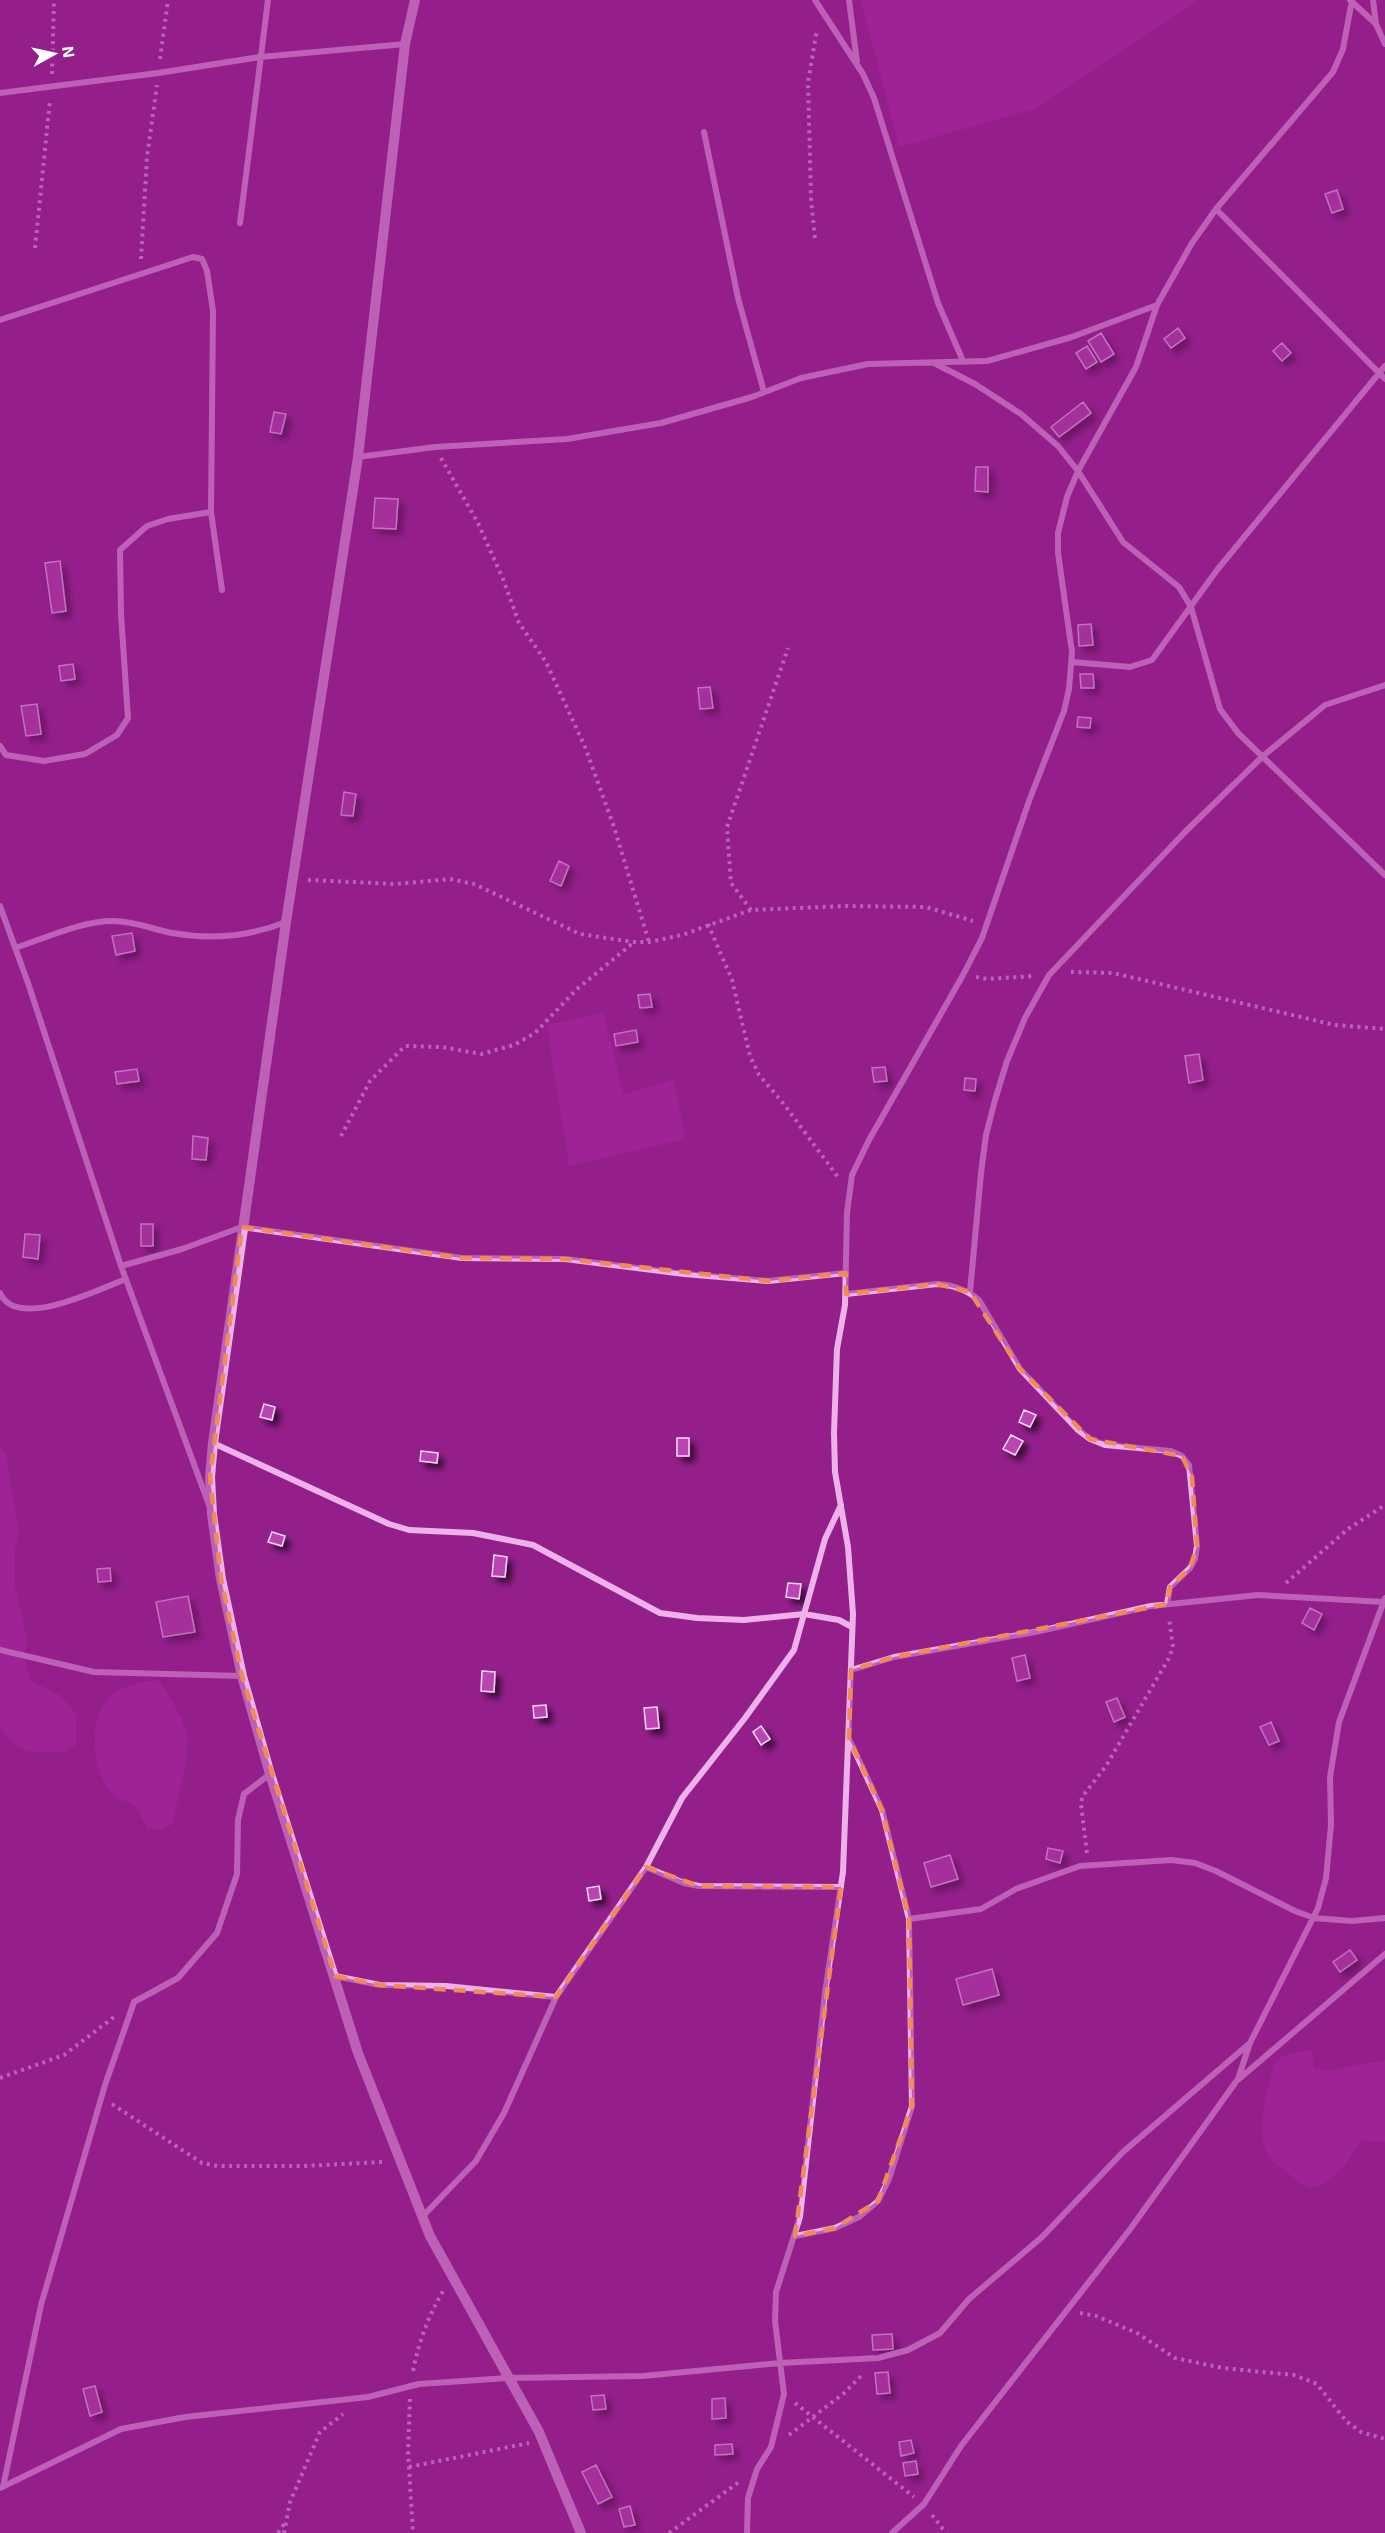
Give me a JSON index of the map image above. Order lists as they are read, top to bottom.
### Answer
{
  "north": "right"
}
